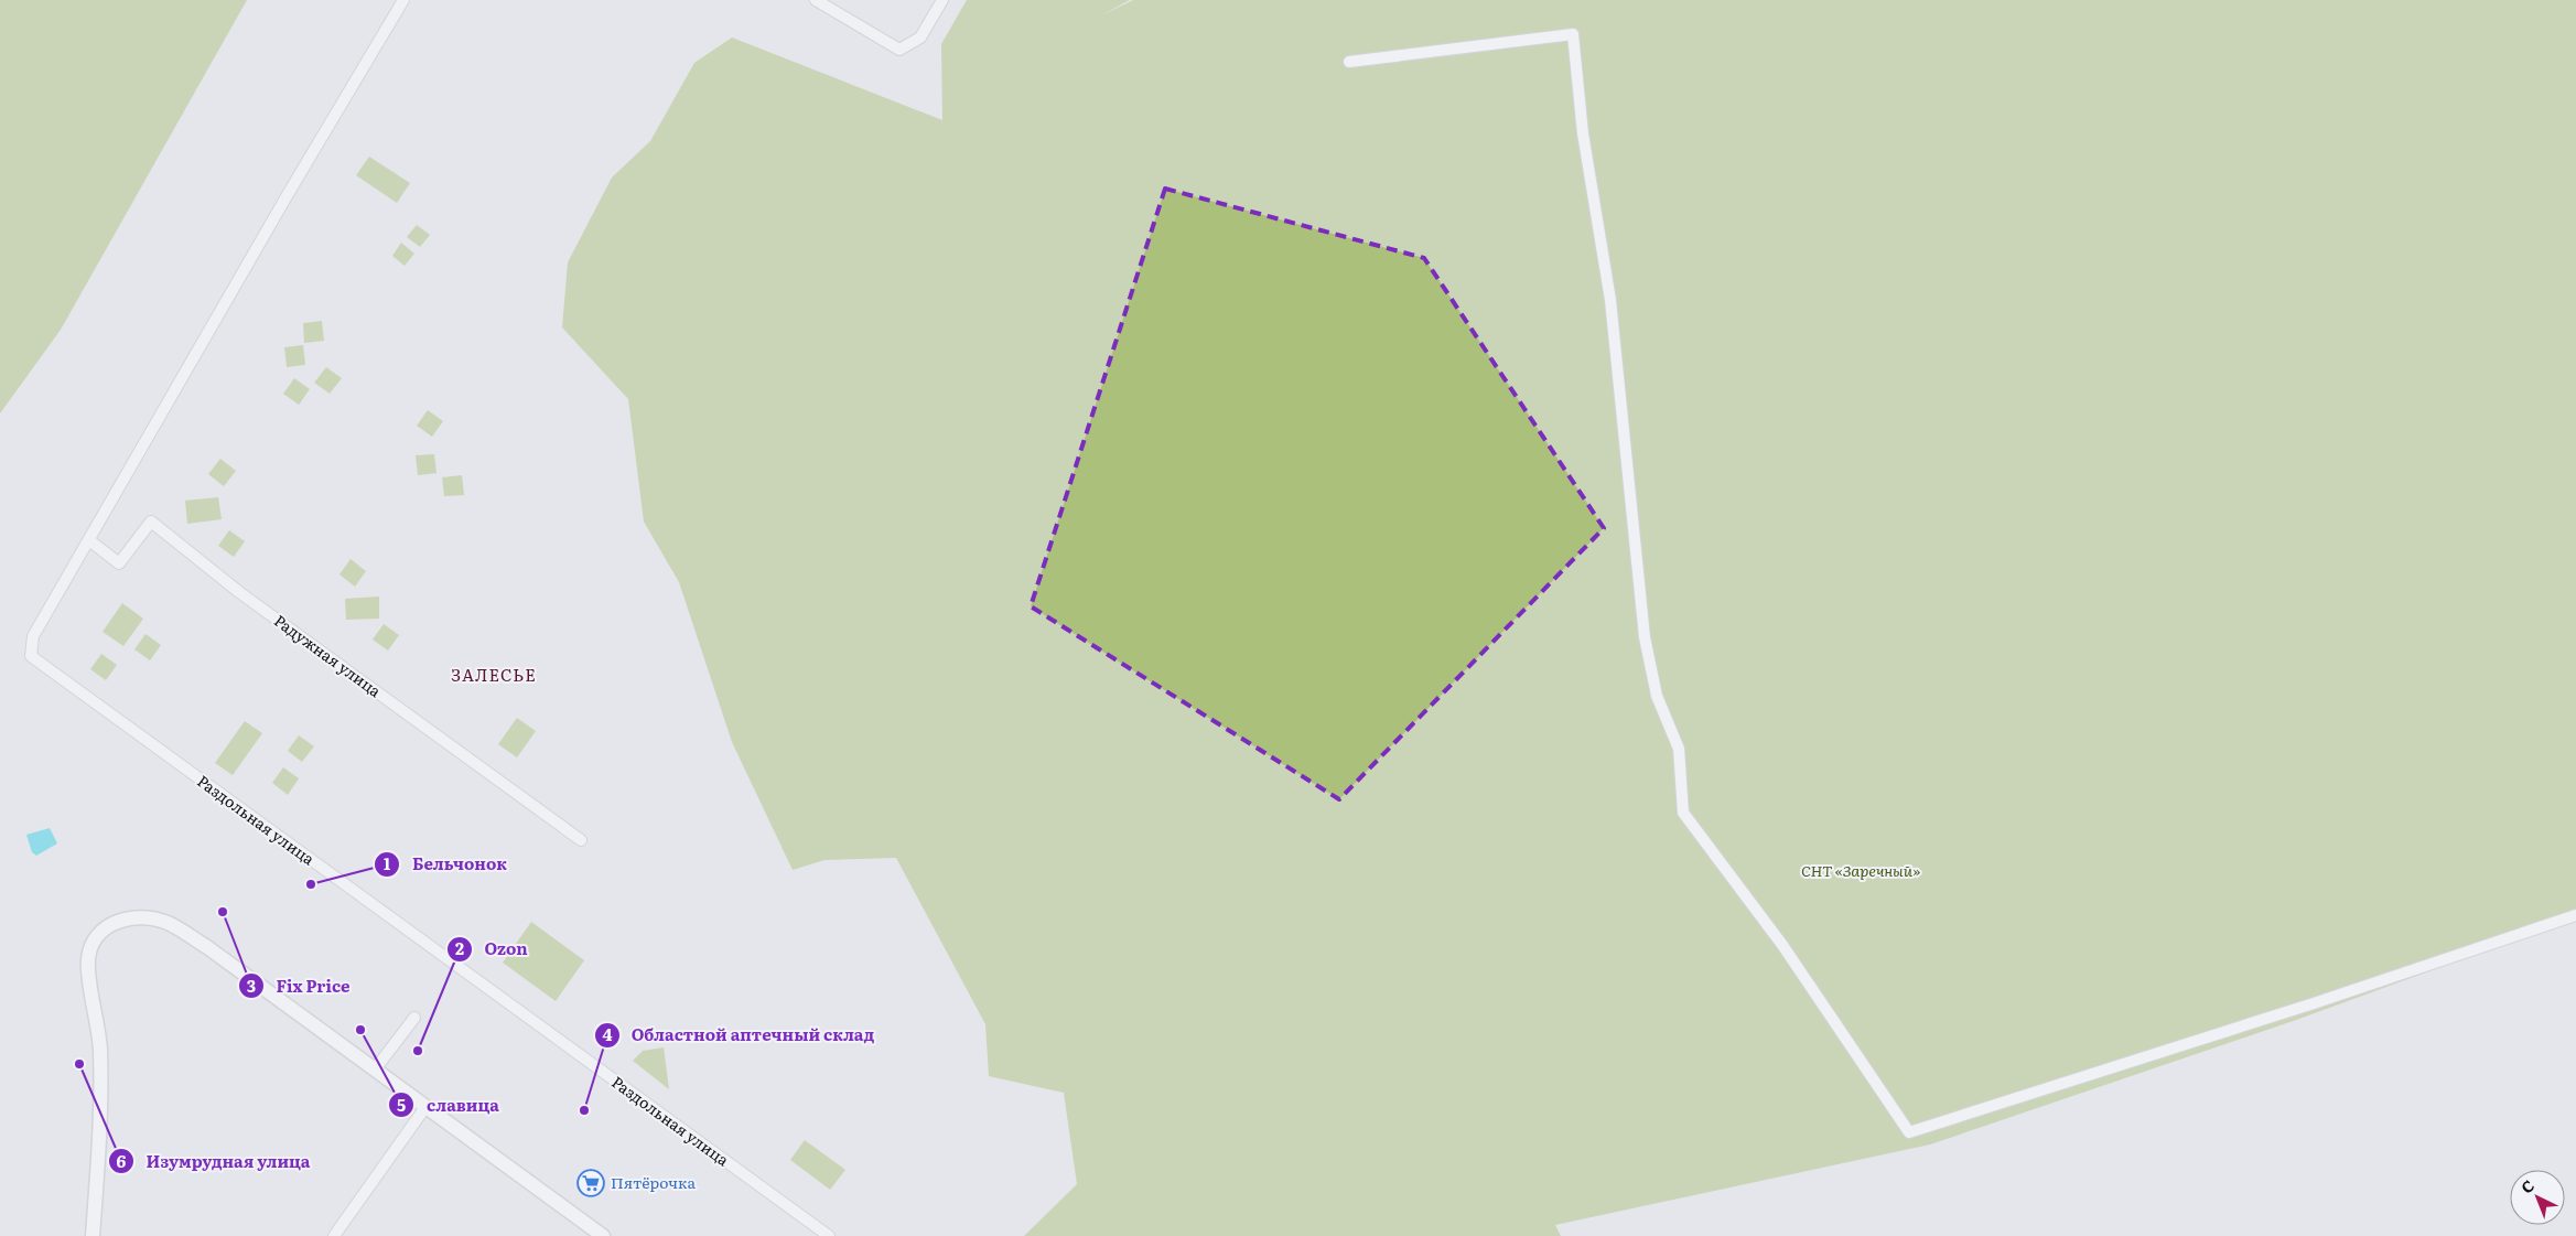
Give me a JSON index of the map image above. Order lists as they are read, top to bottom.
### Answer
{
  "streets": {
    "street": ["Радужная улица", "Раздольная улица"]
  },
  "crossings": [
    ["Радужная улица", "Раздольная улица"]
  ],
  "districts": ["ЗАЛЕСЬЕ"],
  "parks": ["СНТ «Заречный»"],
  "places": {
    "other": [
      "Бельчонок",
      "Fix Price",
      "славица",
      "Ozon",
      "Изумрудная улица",
      "Областной аптечный склад"
    ],
    "supermarket": ["Пятёрочка"]
  },
  "north": "top left"
}
